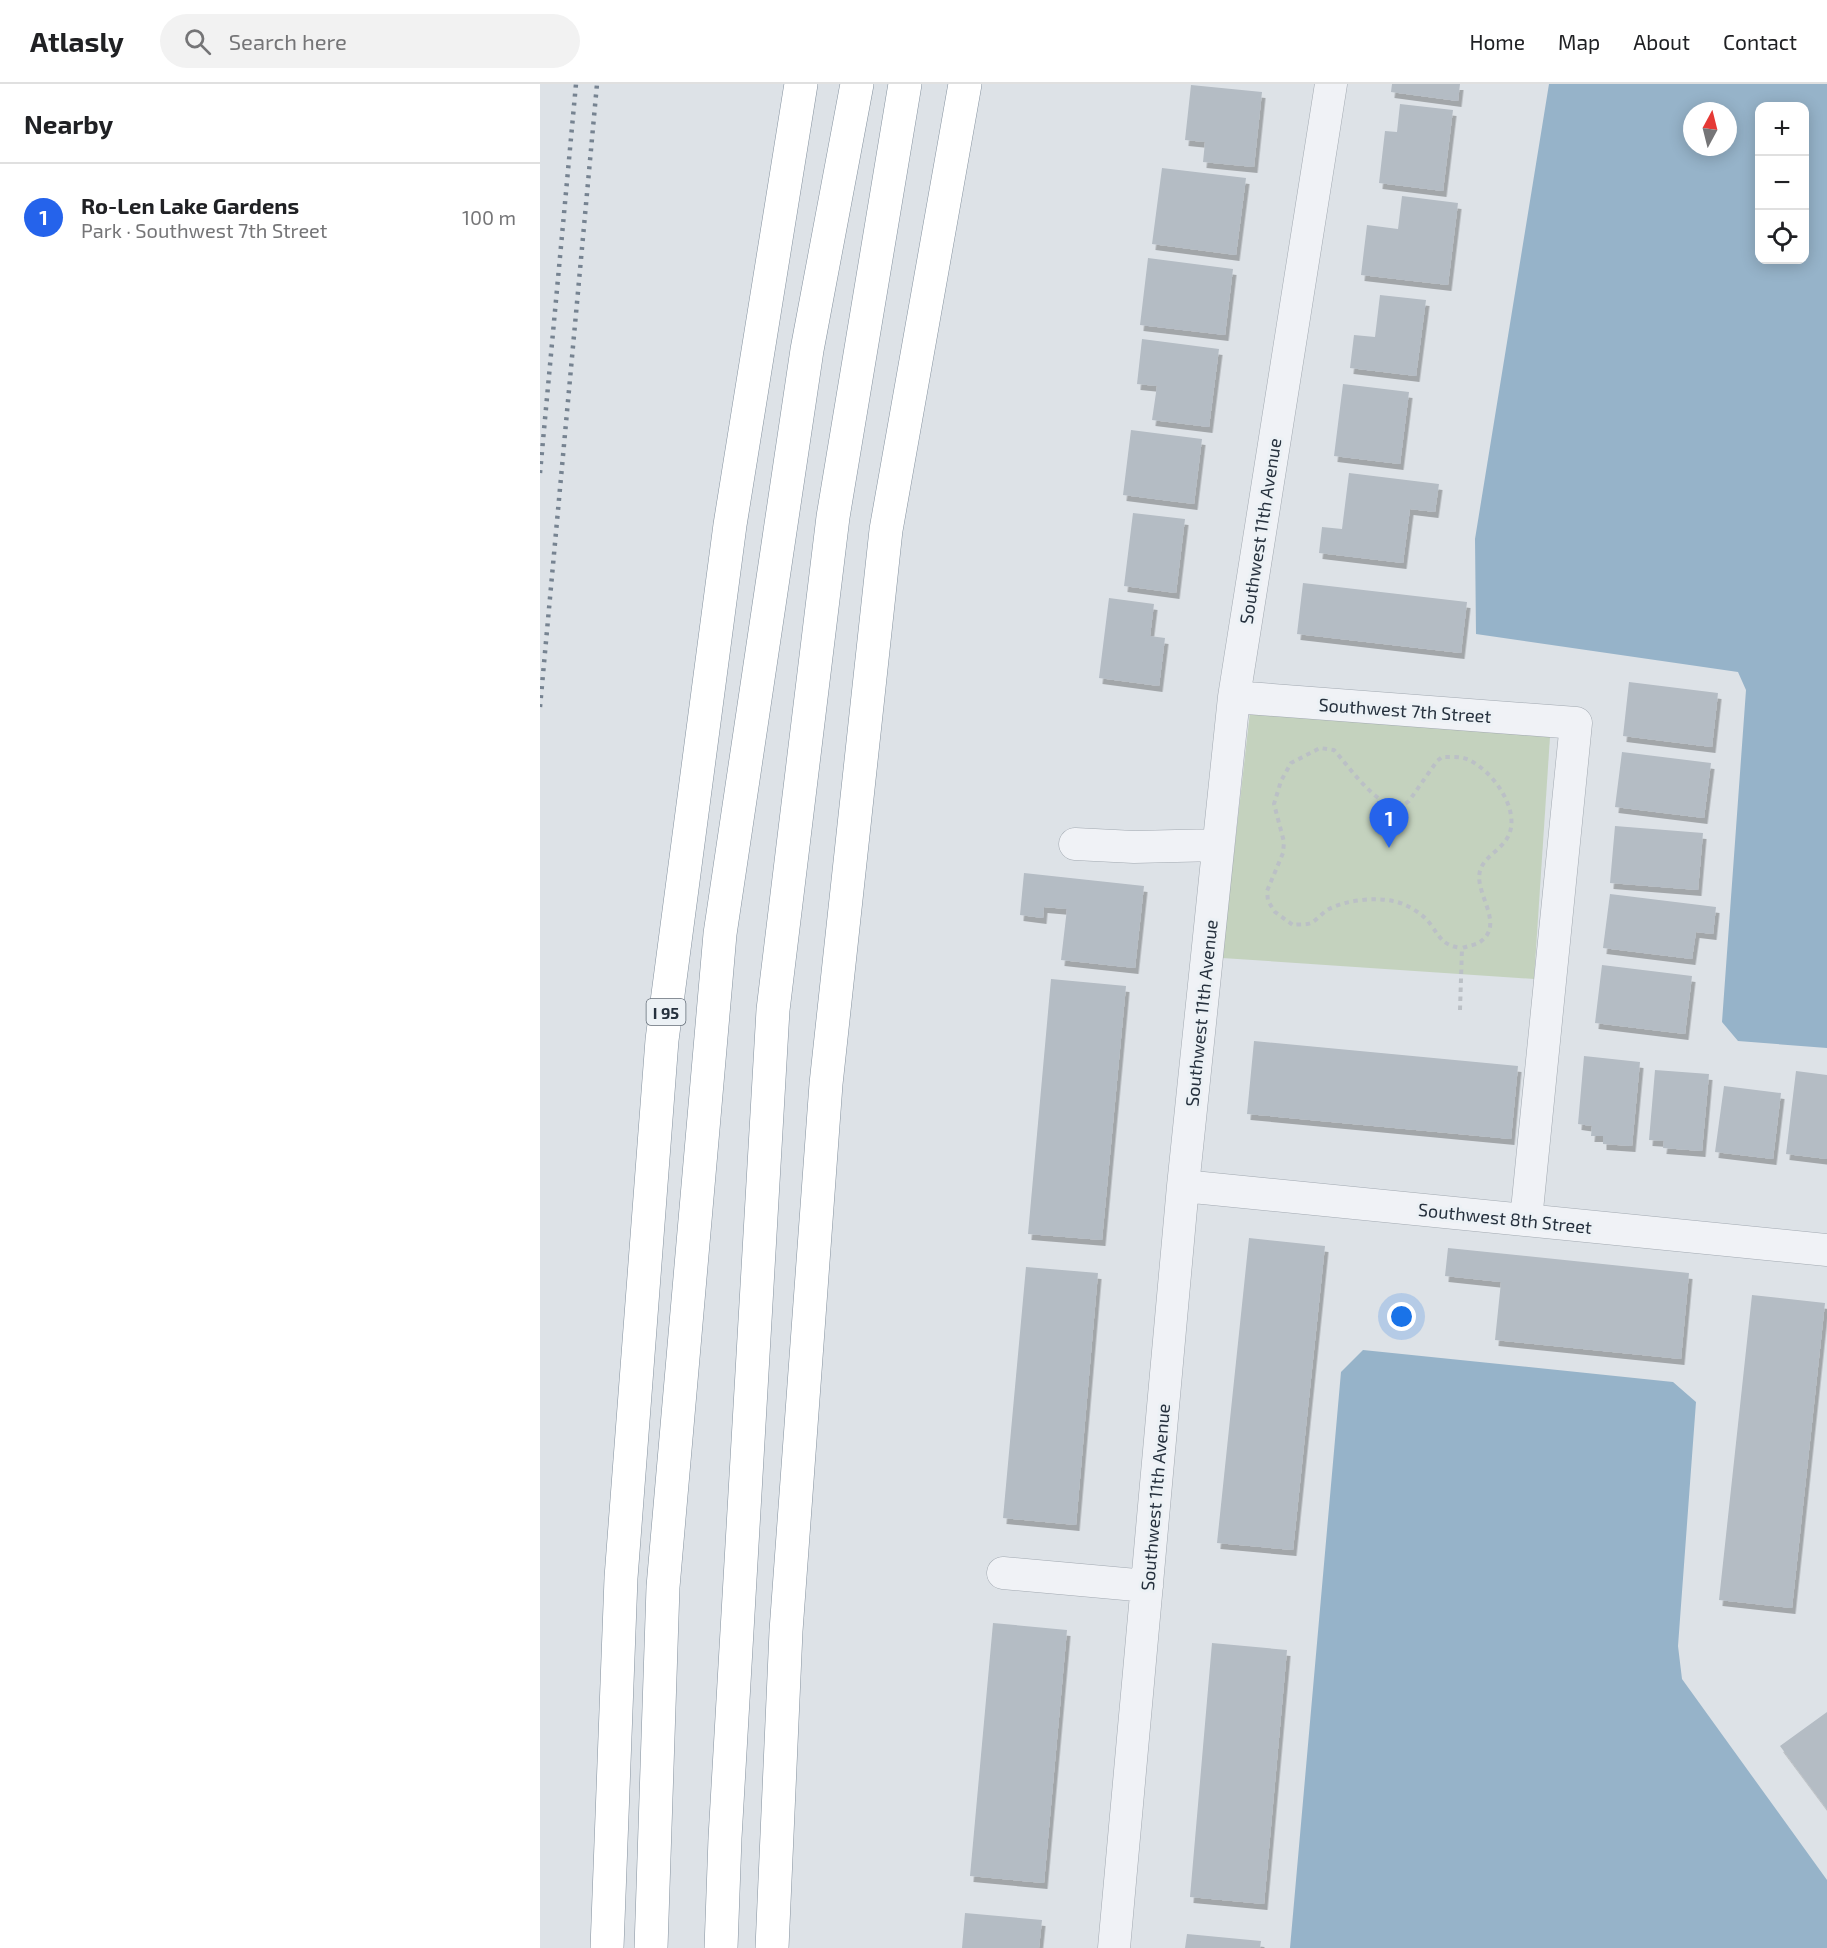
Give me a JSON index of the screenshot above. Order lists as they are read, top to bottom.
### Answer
{
  "streets": {
    "highway": ["I 95"],
    "street": ["Southwest 11th Avenue", "Southwest 7th Street", "Southwest 8th Street"]
  },
  "crossings": [
    ["Southwest 11th Avenue", "Southwest 7th Street"],
    ["Southwest 11th Avenue", "Southwest 8th Street"],
    ["Southwest 7th Street", "Southwest 8th Street"]
  ],
  "north": "top",
  "page": {
    "header": "Atlasly",
    "search": "Search here",
    "nav": [
      "Home",
      "Map",
      "About",
      "Contact"
    ],
    "heading": "Nearby",
    "map_buttons": ["+", "−"],
    "list": [
      {
        "mark": "1",
        "name": "Ro-Len Lake Gardens",
        "note": "Park · Southwest 7th Street",
        "value": "100 m"
      }
    ],
    "pins": "1"
  }
}
